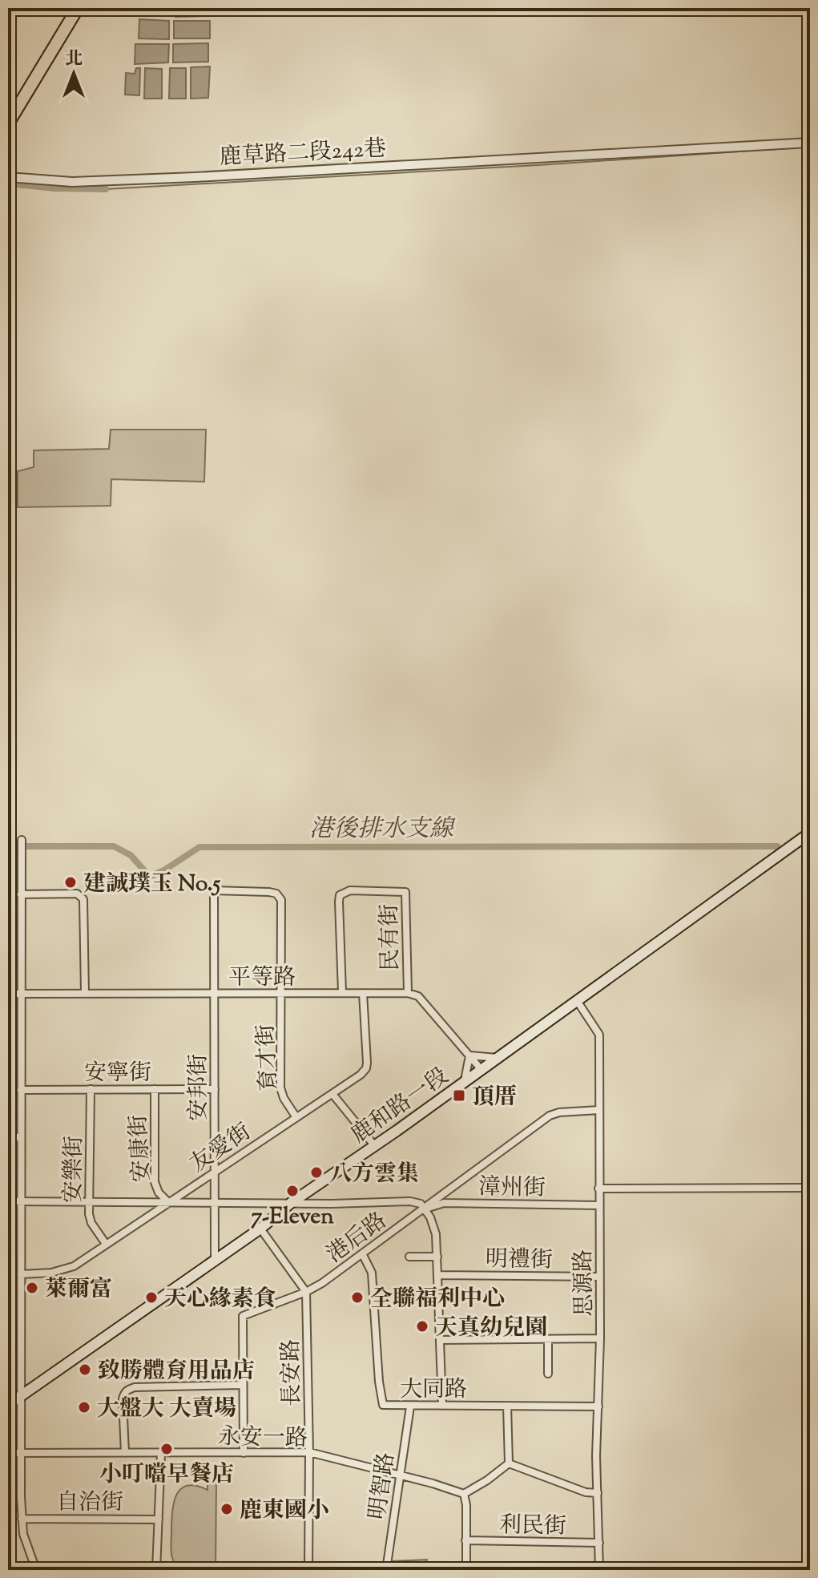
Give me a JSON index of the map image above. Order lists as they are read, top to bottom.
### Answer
{
  "streets": {
    "main road": ["鹿和路一段"],
    "street": [
      "鹿草路二段242巷",
      "民有街",
      "平等路",
      "育才街",
      "安寧街",
      "安邦街",
      "友愛街",
      "安康街",
      "安樂街",
      "漳州街",
      "港后路",
      "明禮街",
      "思源路",
      "長安路",
      "大同路",
      "永安一路",
      "明智路",
      "自治街",
      "利民街"
    ]
  },
  "crossings": [
    ["民有街", "平等路"],
    ["平等路", "育才街"],
    ["平等路", "安邦街"],
    ["平等路", "友愛街"],
    ["育才街", "安邦街"],
    ["育才街", "友愛街"],
    ["安寧街", "安邦街"],
    ["安寧街", "安康街"],
    ["安寧街", "安樂街"],
    ["安邦街", "鹿和路一段"],
    ["安邦街", "友愛街"],
    ["鹿和路一段", "思源路"],
    ["友愛街", "安康街"],
    ["友愛街", "安樂街"],
    ["漳州街", "港后路"],
    ["漳州街", "思源路"],
    ["港后路", "思源路"],
    ["港后路", "長安路"],
    ["港后路", "大同路"],
    ["港后路", "永安一路"],
    ["明禮街", "思源路"],
    ["思源路", "大同路"],
    ["思源路", "利民街"],
    ["長安路", "永安一路"],
    ["大同路", "明智路"],
    ["永安一路", "明智路"]
  ],
  "water": ["港後排水支線"],
  "places": {
    "other": [
      "建誠璞玉 No.5",
      "八方雲集",
      "7-Eleven",
      "萊爾富",
      "天心緣素食",
      "全聯福利中心",
      "天真幼兒園",
      "致勝體育用品店",
      "大盤大 大賣場",
      "小叮噹早餐店",
      "鹿東國小"
    ],
    "transit": ["頂厝"]
  },
  "north": "top"
}
